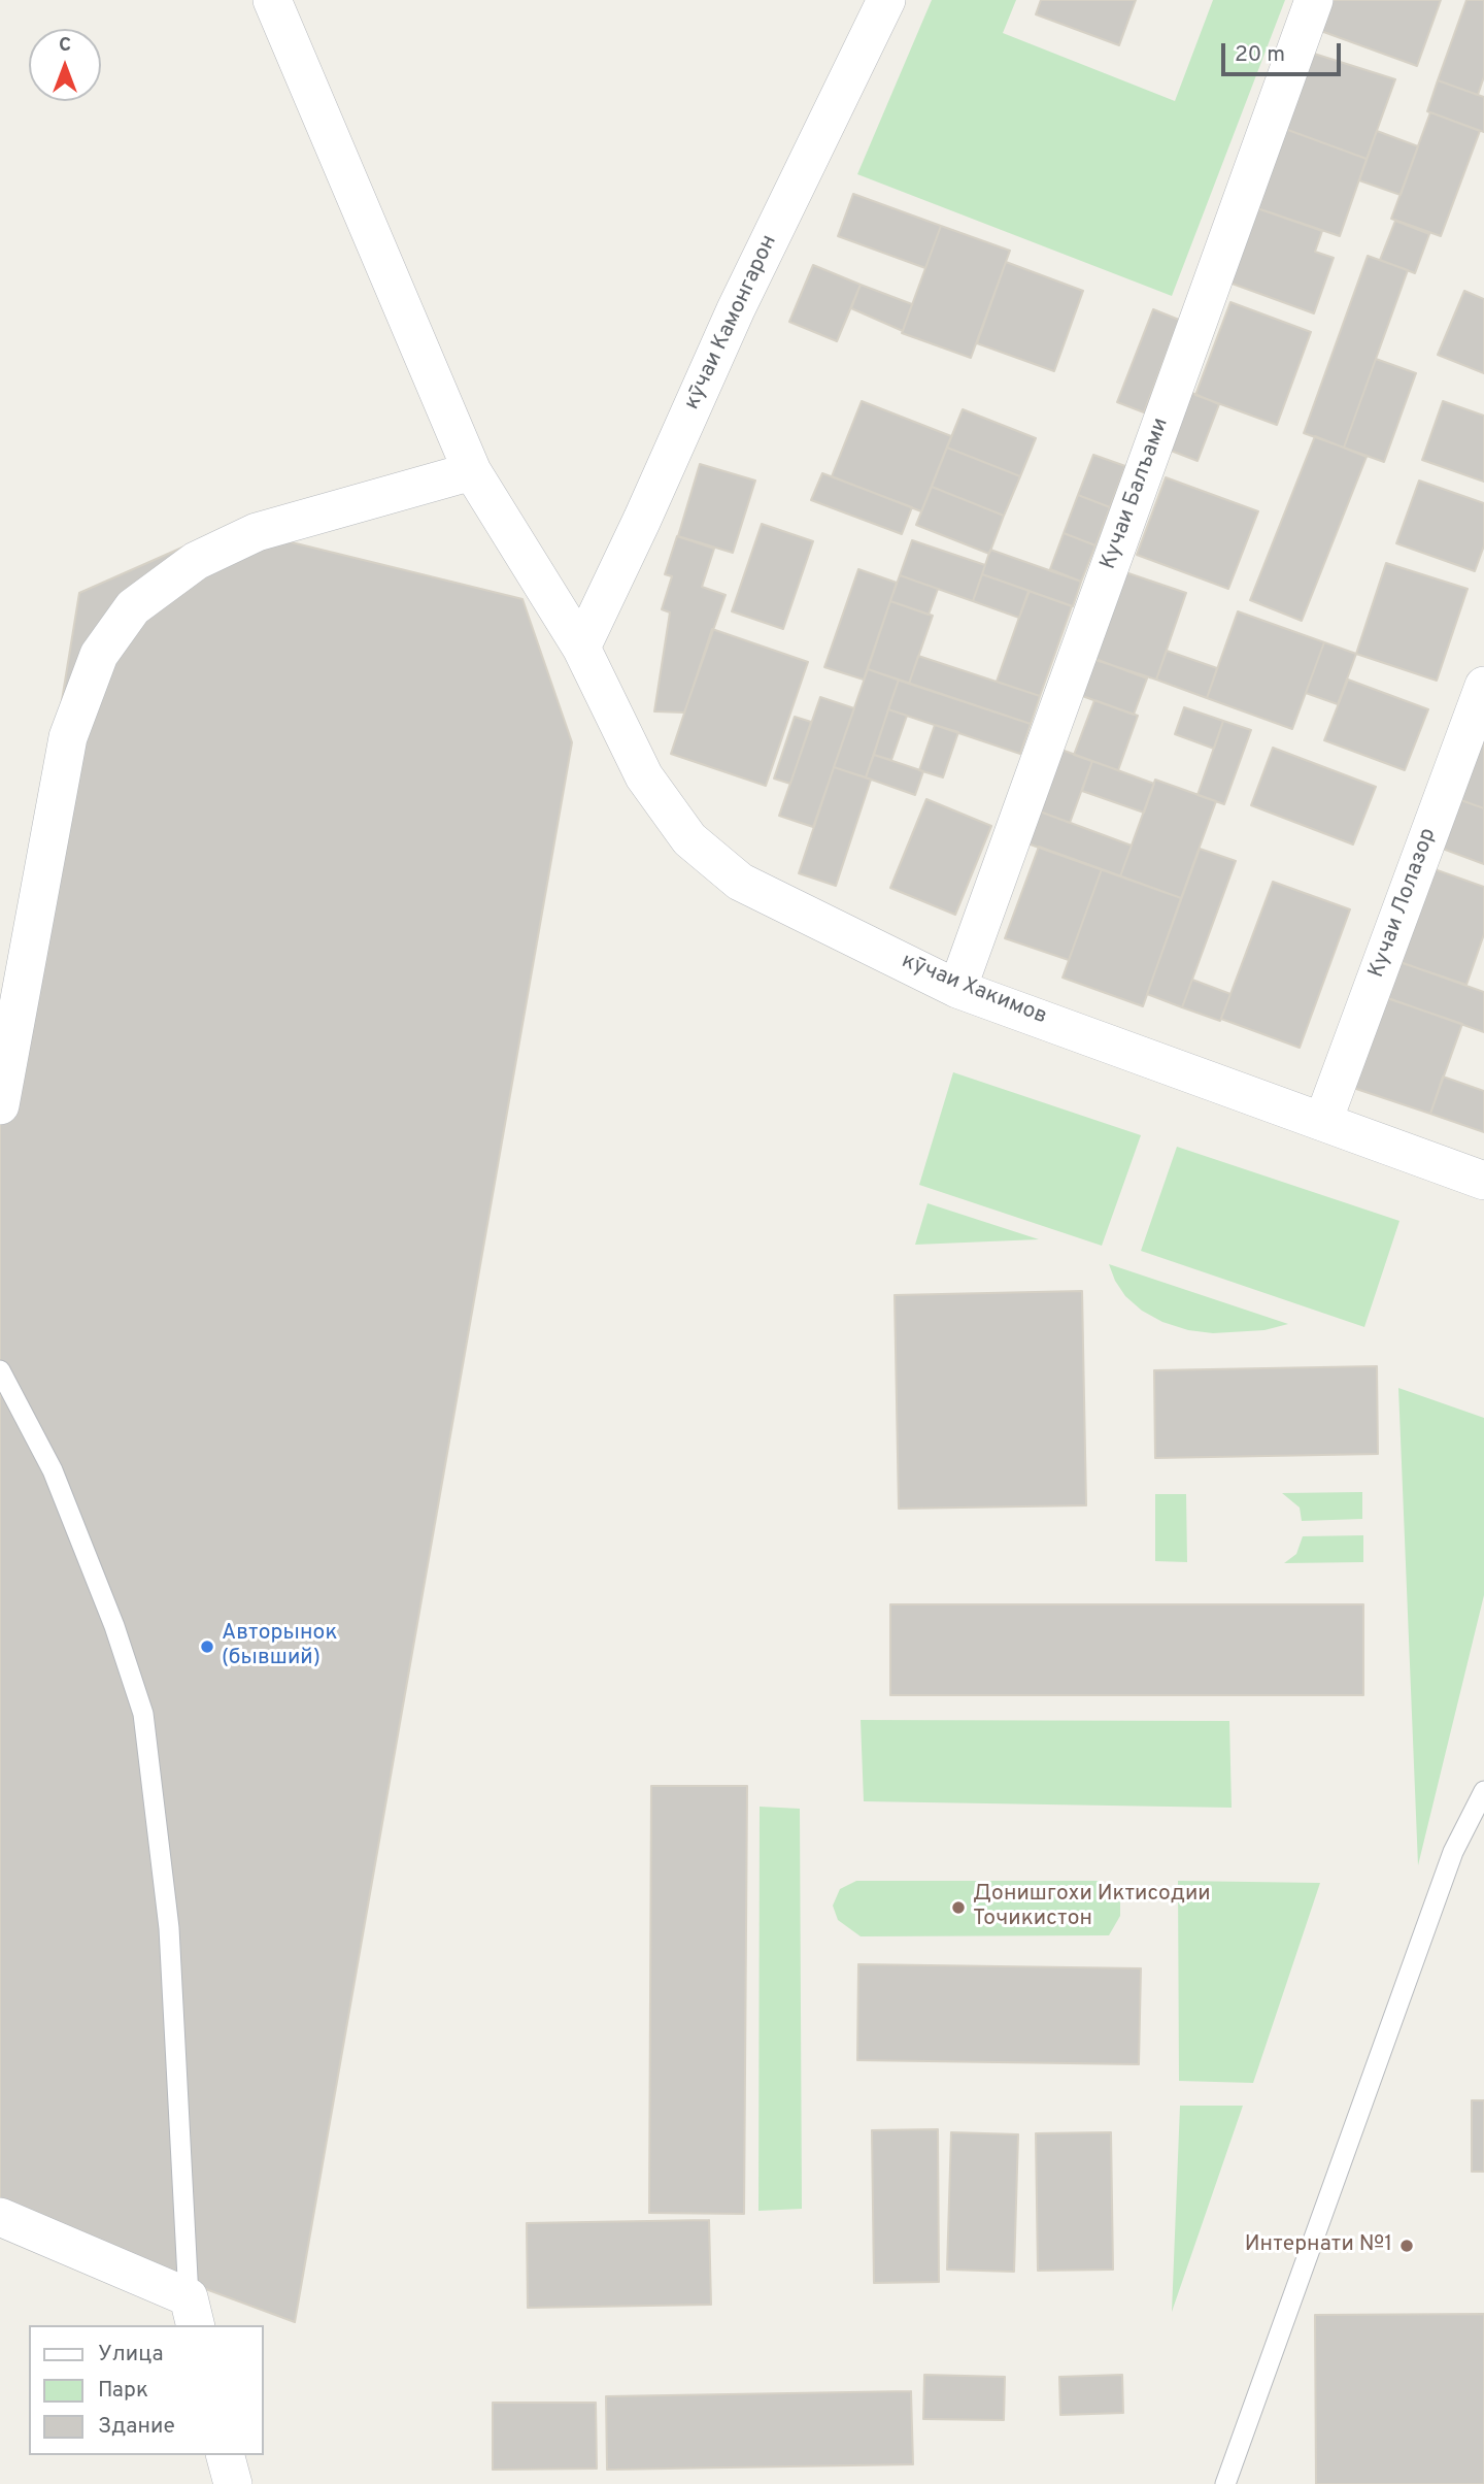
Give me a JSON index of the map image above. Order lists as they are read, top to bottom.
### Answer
{
  "streets": {
    "street": [
      "кӯчаи Камонгарон",
      "Кучаи Балъами",
      "Кучаи Лолазор",
      "кӯчаи Хакимов"
    ]
  },
  "crossings": [
    ["кӯчаи Камонгарон", "кӯчаи Хакимов"],
    ["Кучаи Балъами", "кӯчаи Хакимов"],
    ["Кучаи Лолазор", "кӯчаи Хакимов"]
  ],
  "places": ["Авторынок (бывший)", "Донишгохи Иктисодии Точикистон", "Интернати №1"],
  "legend": ["Улица", "Парк", "Здание"],
  "scale_bar": "20 m",
  "north": "top"
}
